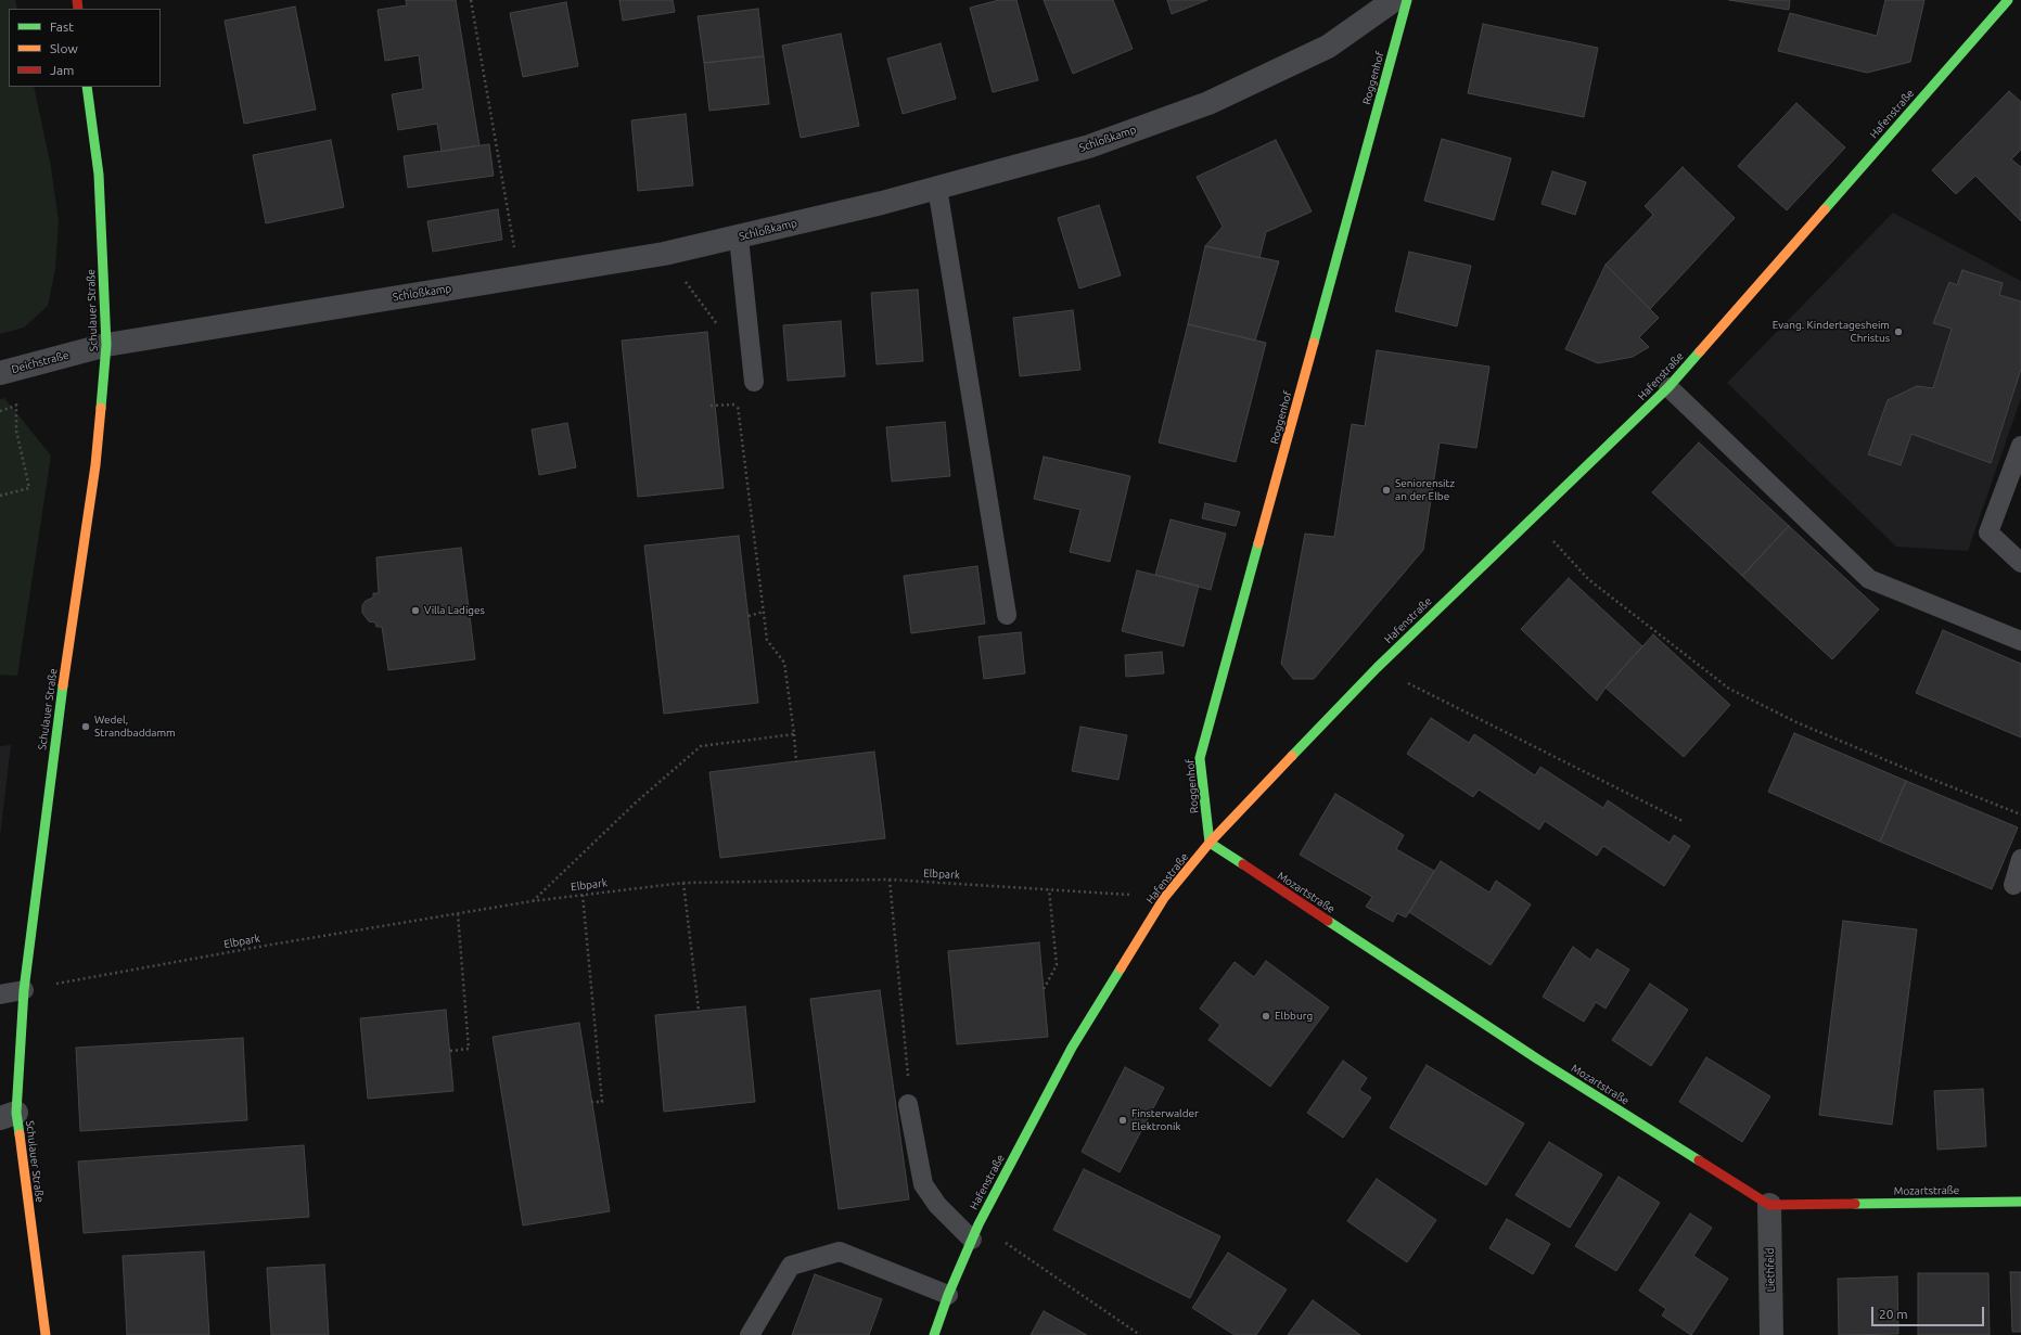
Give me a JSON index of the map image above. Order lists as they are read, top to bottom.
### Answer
{
  "streets": {
    "street": [
      "Roggenhof",
      "Hafenstraße",
      "Schloßkamp",
      "Schulauer Straße",
      "Deichstraße",
      "Mozartstraße",
      "Liethfeld"
    ],
    "path": ["Elbpark"]
  },
  "crossings": [
    ["Roggenhof", "Hafenstraße"],
    ["Roggenhof", "Mozartstraße"],
    ["Hafenstraße", "Elbpark"],
    ["Hafenstraße", "Mozartstraße"],
    ["Schloßkamp", "Schulauer Straße"],
    ["Schloßkamp", "Deichstraße"],
    ["Schulauer Straße", "Deichstraße"],
    ["Schulauer Straße", "Elbpark"],
    ["Mozartstraße", "Liethfeld"]
  ],
  "places": [
    "Evang. Kindertagesheim Christus",
    "Seniorensitz an der Elbe",
    "Villa Ladiges",
    "Wedel, Strandbaddamm",
    "Elbburg",
    "Finsterwalder Elektronik"
  ],
  "legend": ["Fast", "Slow", "Jam"],
  "scale_bar": "20 m"
}
